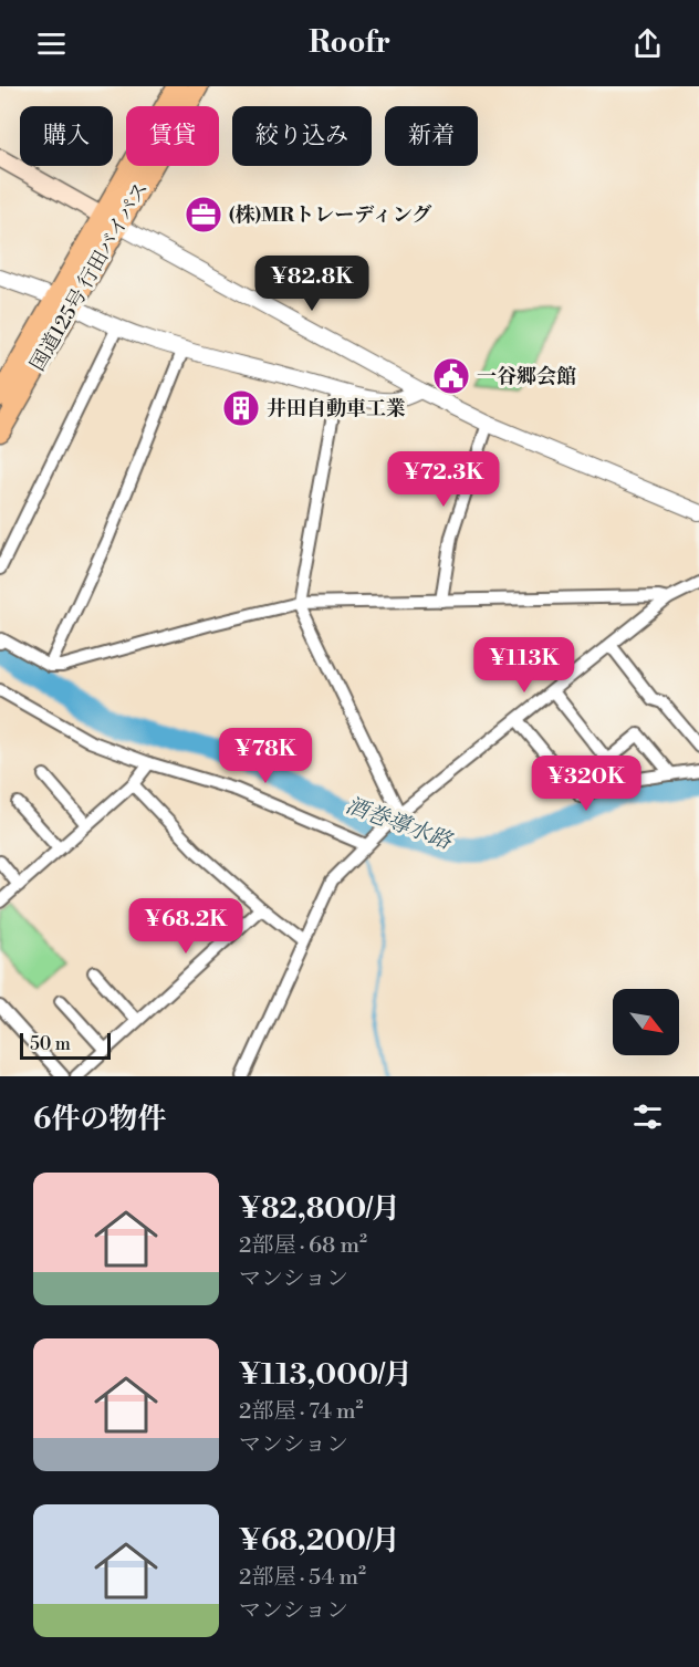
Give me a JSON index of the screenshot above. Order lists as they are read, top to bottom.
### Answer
{
  "streets": {
    "highway": ["国道125号 行田バイパス"]
  },
  "water": ["酒巻導水路"],
  "places": {
    "office": ["(株)MRトレーディング"],
    "public building": ["一谷郷会館"],
    "building": ["井田自動車工業"]
  },
  "scale_bar": "50 m",
  "north": "bottom right",
  "page": {
    "header": "Roofr",
    "chip": [
      "購入",
      "賃貸",
      "絞り込み",
      "新着"
    ],
    "price": [
      "¥82.8K",
      "¥72.3K",
      "¥113K",
      "¥78K",
      "¥320K",
      "¥68.2K"
    ],
    "scale": "50 m",
    "heading": "6件の物件",
    "list": [
      {
        "name": "¥82,800/月",
        "note": "2部屋 · 68 m² · マンション"
      },
      {
        "name": "¥113,000/月",
        "note": "2部屋 · 74 m² · マンション"
      },
      {
        "name": "¥68,200/月",
        "note": "2部屋 · 54 m² · マンション"
      }
    ]
  }
}
